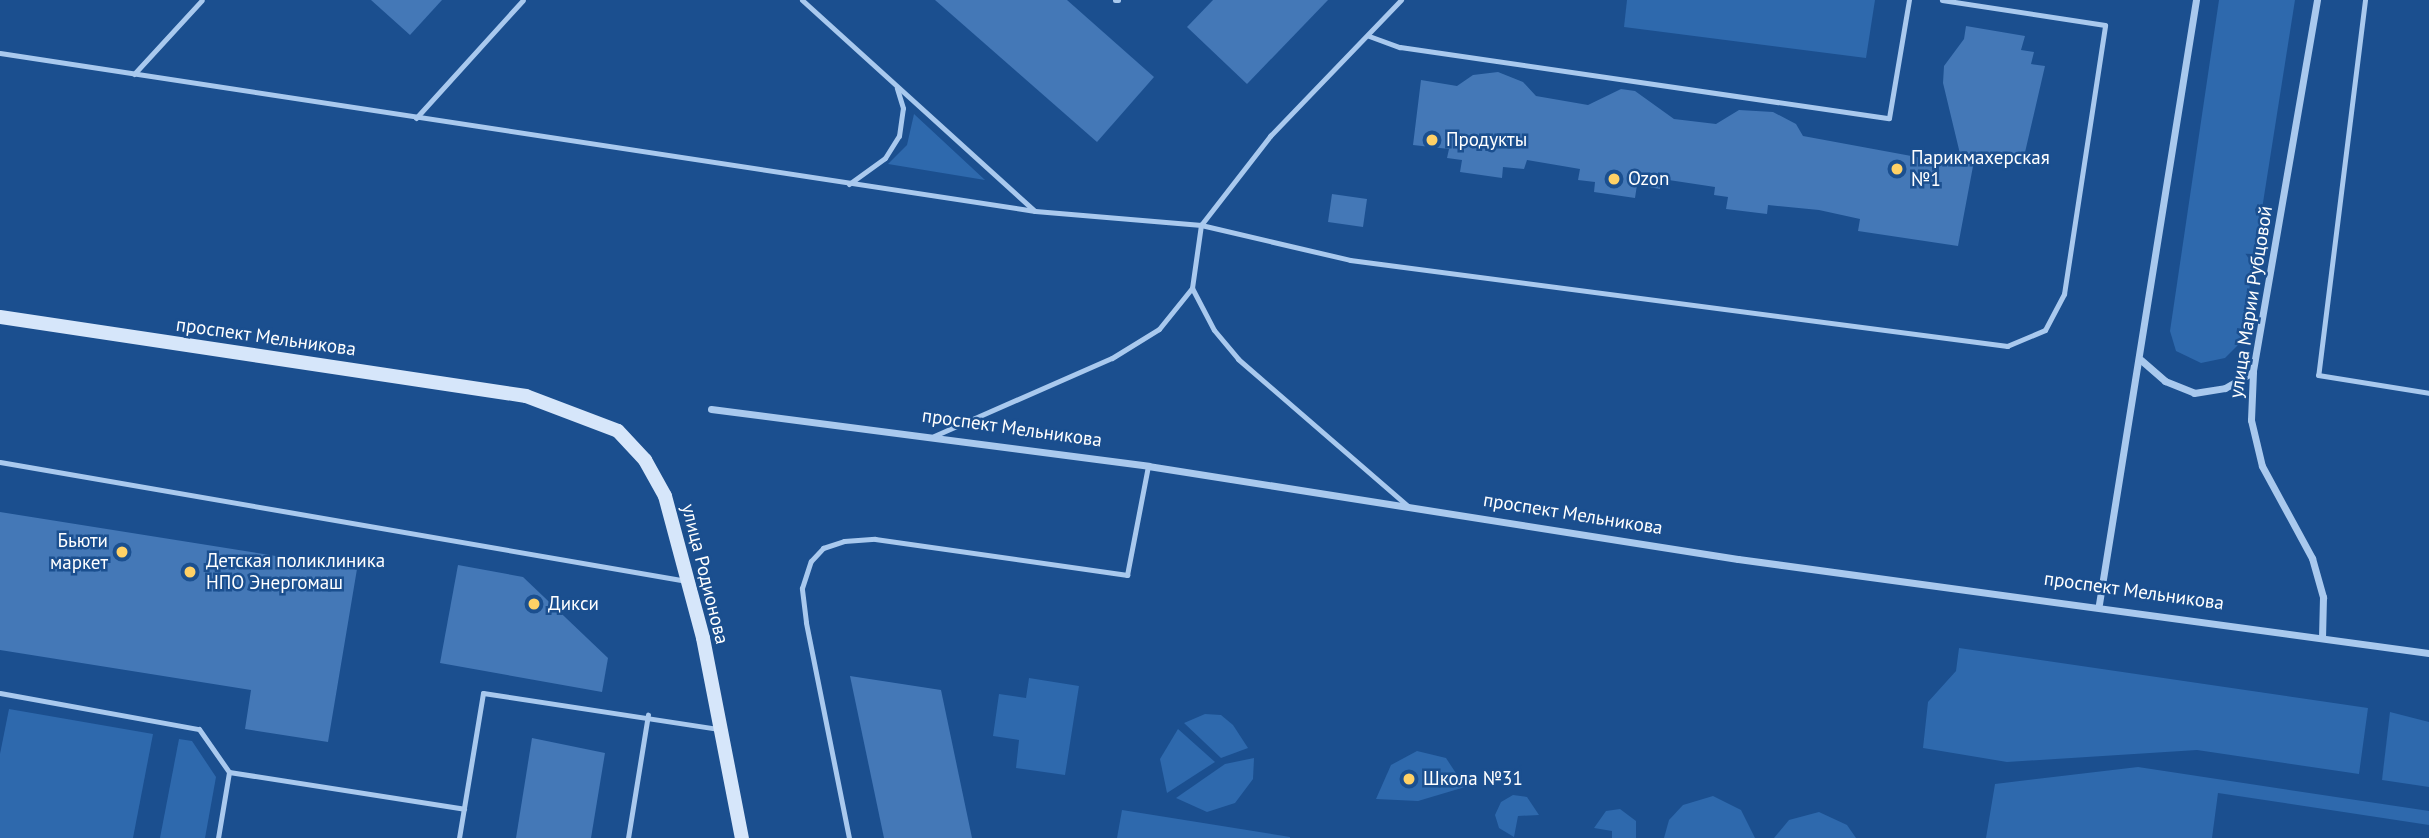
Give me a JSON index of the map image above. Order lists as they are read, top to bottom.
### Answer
{
  "streets": {
    "street": ["улица Марии Рубцовой", "проспект Мельникова", "улица Родионова"]
  },
  "crossings": [
    ["улица Марии Рубцовой", "проспект Мельникова"],
    ["проспект Мельникова", "улица Родионова"]
  ],
  "places": [
    "Продукты",
    "Парикмахерская №1",
    "Ozon",
    "Бьюти маркет",
    "Детская поликлиника НПО Энергомаш",
    "Дикси",
    "Школа №31"
  ]
}
